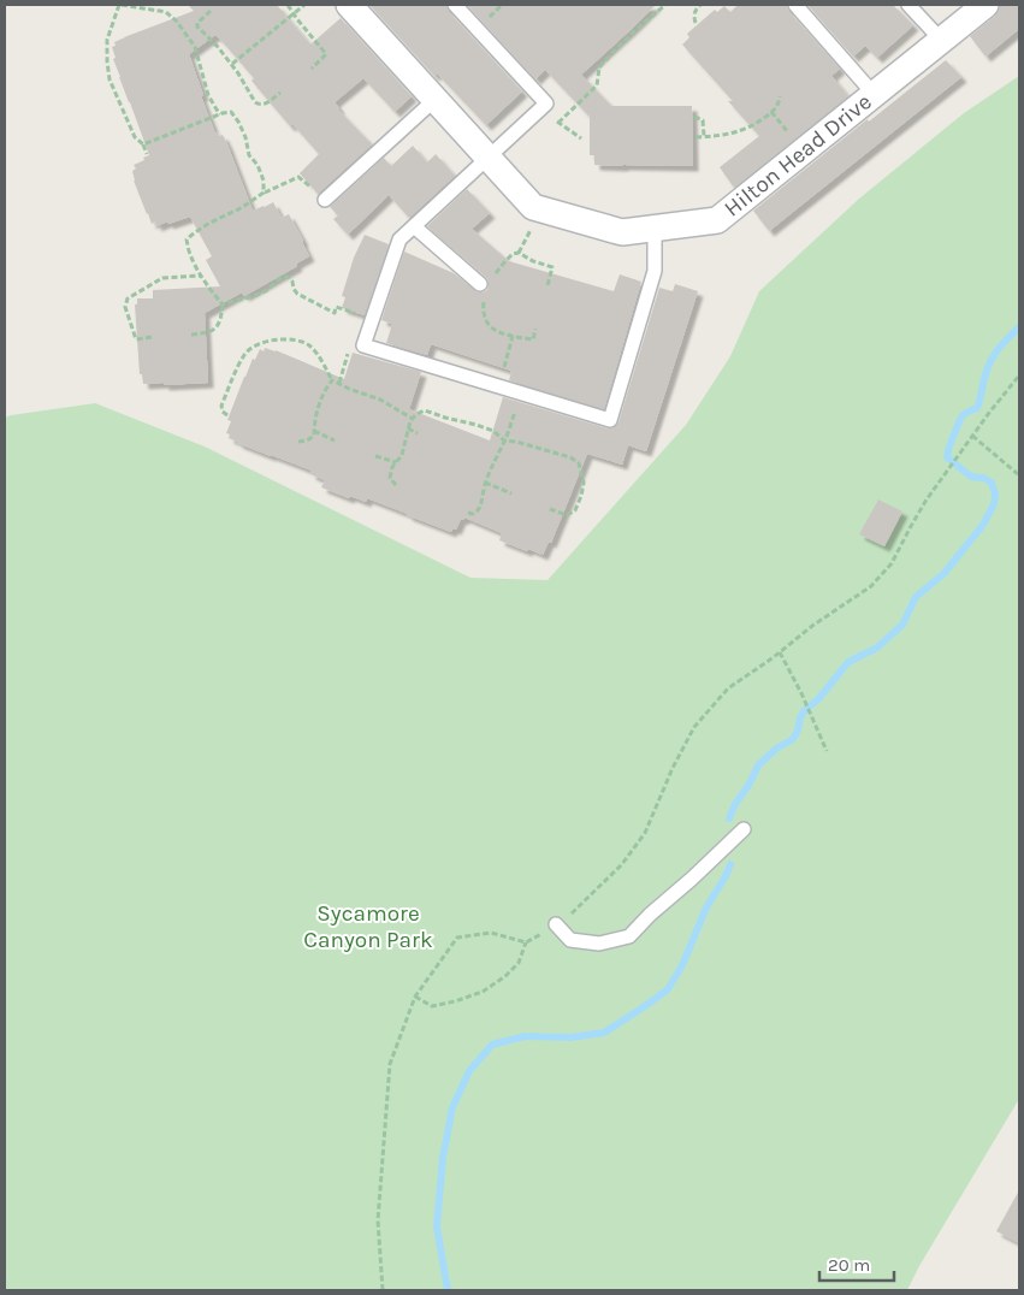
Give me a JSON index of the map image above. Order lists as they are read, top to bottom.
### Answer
{
  "streets": {
    "street": ["Hilton Head Drive"]
  },
  "parks": ["Sycamore Canyon Park"],
  "scale_bar": "20 m"
}
